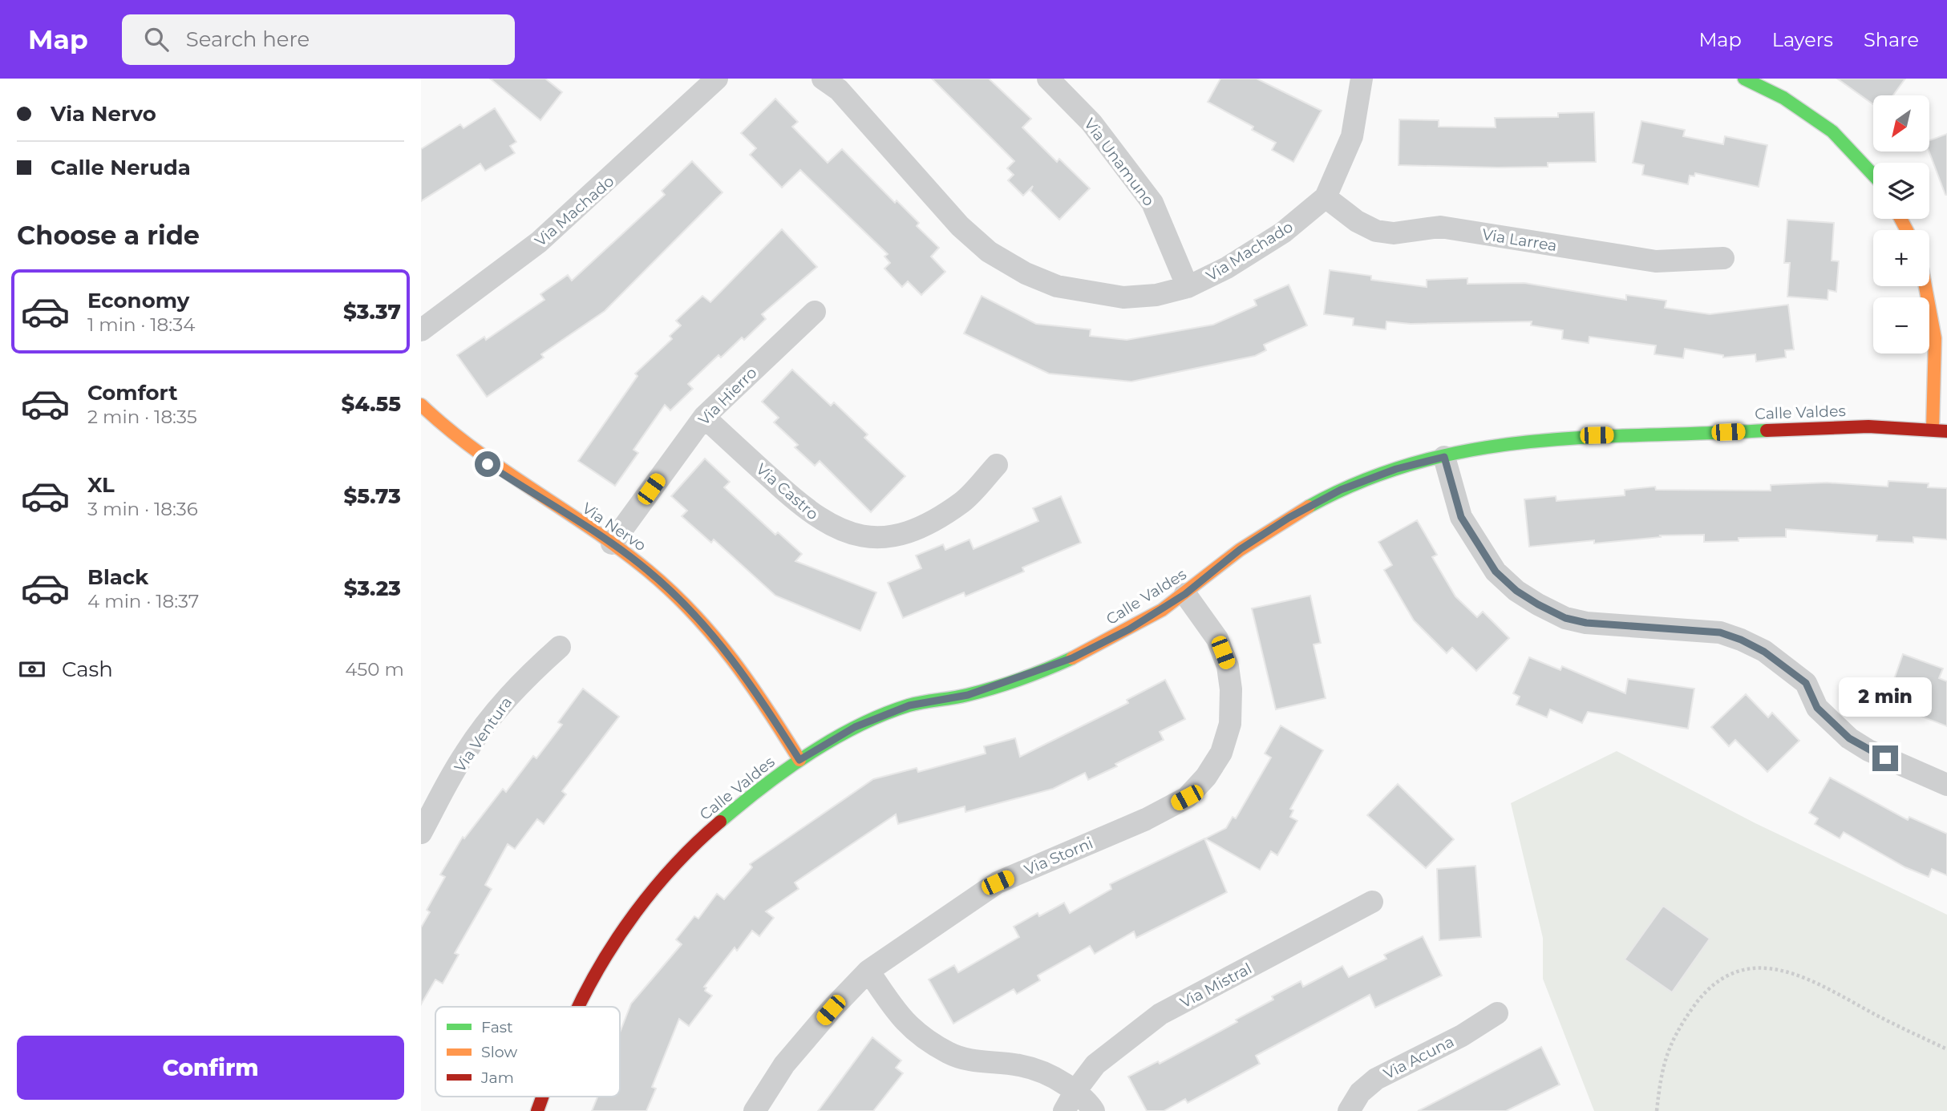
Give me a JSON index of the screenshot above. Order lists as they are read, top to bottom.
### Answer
{
  "streets": {
    "street": [
      "Via Unamuno",
      "Via Machado",
      "Via Larrea",
      "Via Hierro",
      "Calle Valdes",
      "Via Castro",
      "Via Nervo",
      "Via Ventura",
      "Via Storni",
      "Via Mistral",
      "Via Acuna"
    ]
  },
  "crossings": [
    ["Via Unamuno", "Via Machado"],
    ["Via Machado", "Via Larrea"],
    ["Via Hierro", "Via Castro"],
    ["Via Hierro", "Via Nervo"],
    ["Calle Valdes", "Via Nervo"],
    ["Calle Valdes", "Via Storni"]
  ],
  "legend": ["Fast", "Slow", "Jam"],
  "north": "bottom left",
  "page": {
    "header": "Map",
    "search": "Search here",
    "nav": ["Map", "Layers", "Share"],
    "banner": ["Via Nervo", "Calle Neruda"],
    "map_buttons": ["+", "−"],
    "heading": "Choose a ride",
    "list": [
      {
        "name": "Economy",
        "note": "1 min · 18:34",
        "value": "$3.37"
      },
      {
        "name": "Comfort",
        "note": "2 min · 18:35",
        "value": "$4.55"
      },
      {
        "name": "XL",
        "note": "3 min · 18:36",
        "value": "$5.73"
      },
      {
        "name": "Black",
        "note": "4 min · 18:37",
        "value": "$3.23"
      }
    ],
    "pay": ["Cash", "450 m"],
    "bubble": "2 min",
    "buttons": "Confirm"
  }
}
